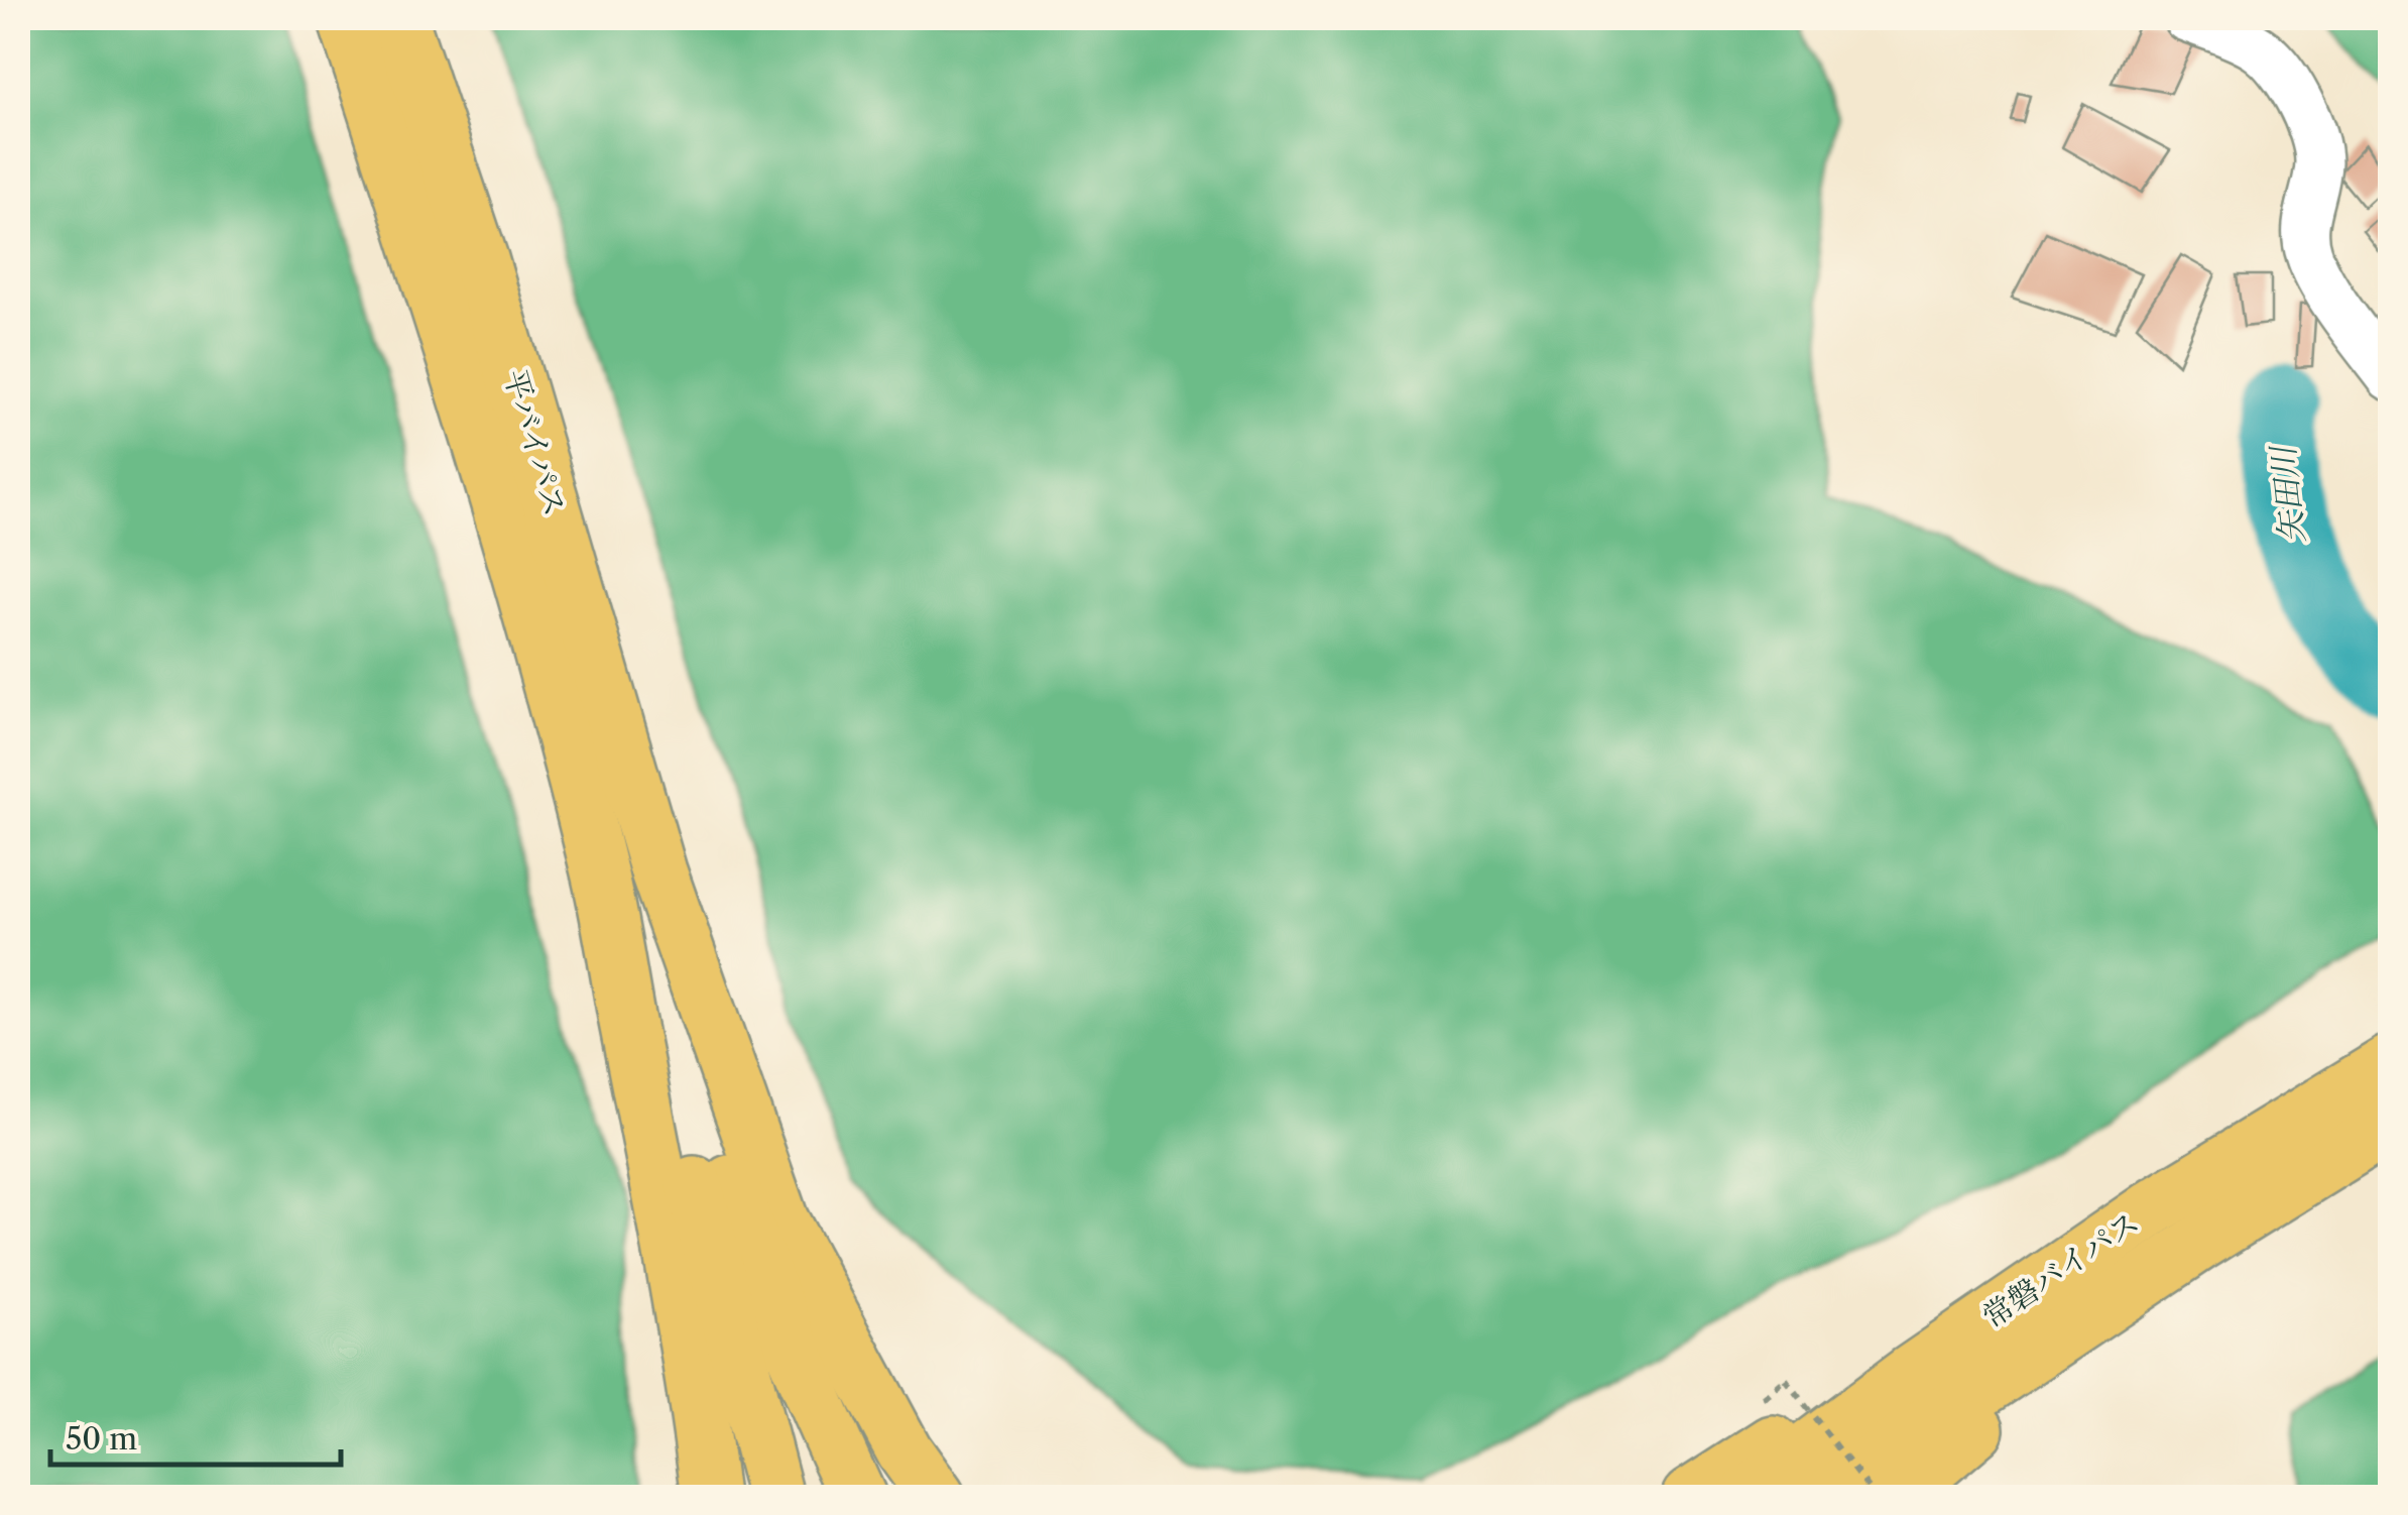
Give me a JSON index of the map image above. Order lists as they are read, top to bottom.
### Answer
{
  "streets": {
    "highway": ["平バイパス", "常磐バイパス"]
  },
  "water": ["矢田川"],
  "scale_bar": "50 m"
}
